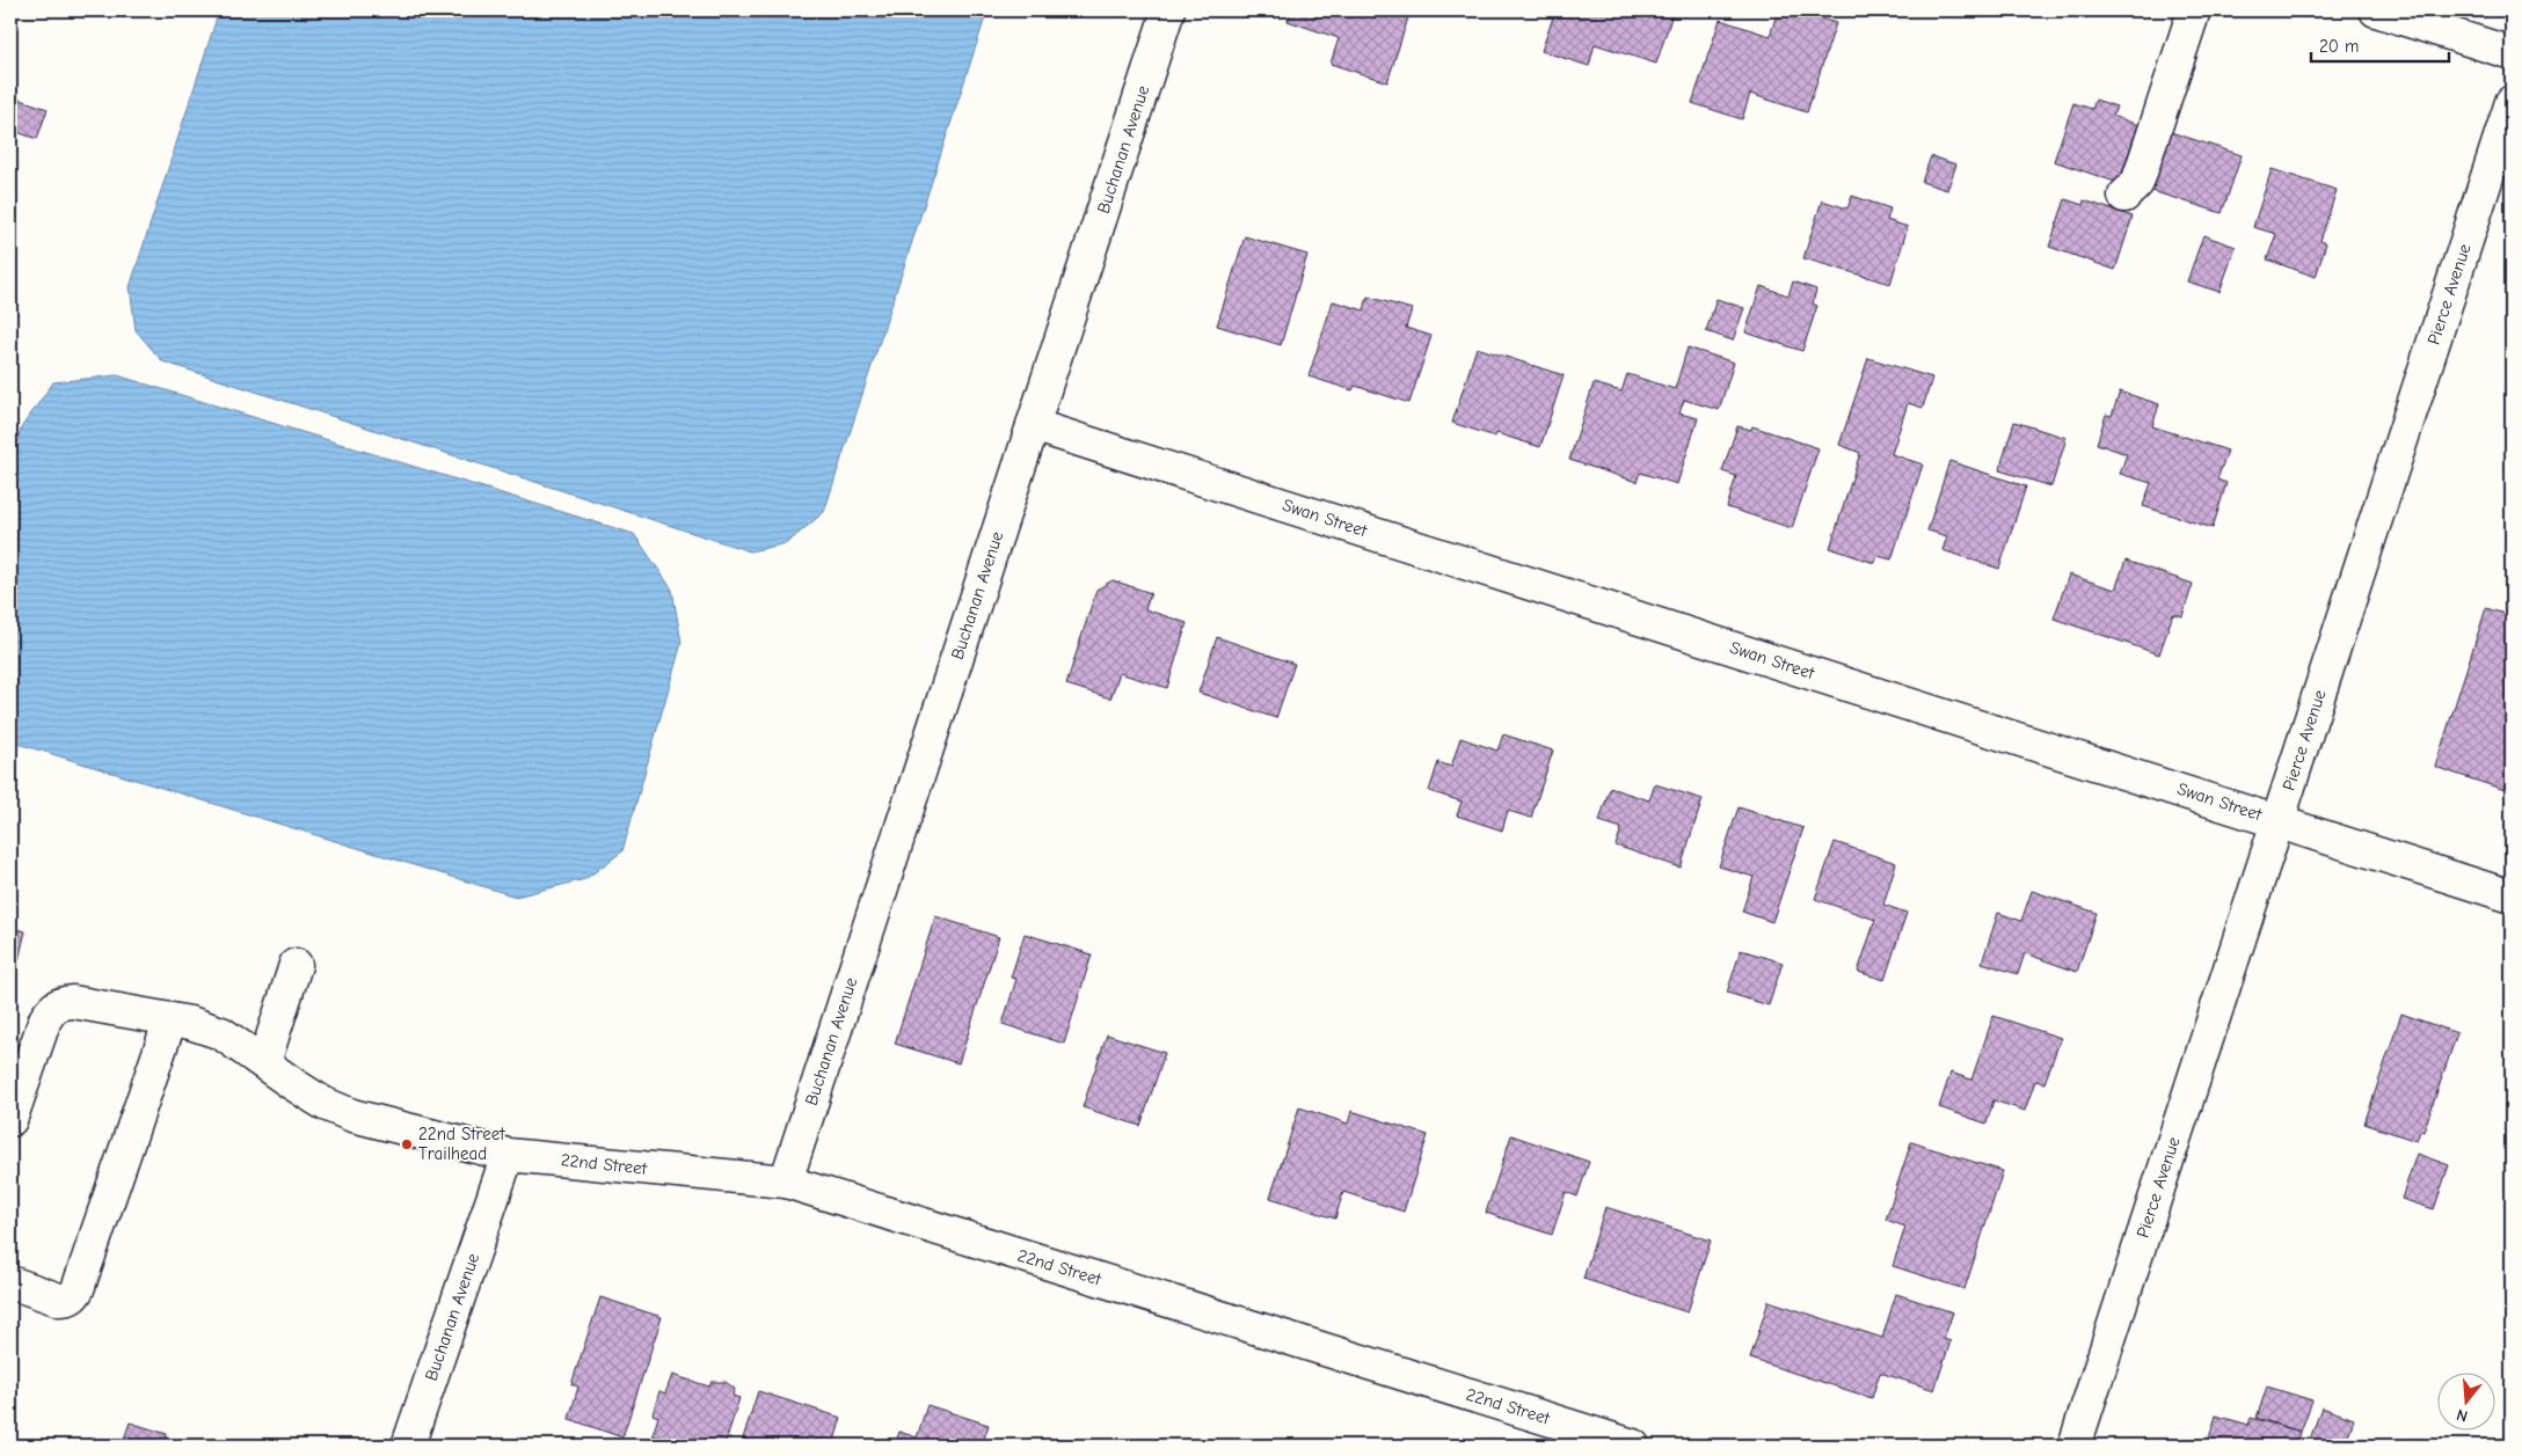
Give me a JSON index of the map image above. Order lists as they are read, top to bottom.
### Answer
{
  "streets": {
    "street": [
      "Buchanan Avenue",
      "Pierce Avenue",
      "Swan Street",
      "22nd Street"
    ]
  },
  "crossings": [
    ["Buchanan Avenue", "Swan Street"],
    ["Buchanan Avenue", "22nd Street"],
    ["Pierce Avenue", "Swan Street"]
  ],
  "places": ["22nd Street Trailhead"],
  "scale_bar": "20 m",
  "north": "bottom"
}
